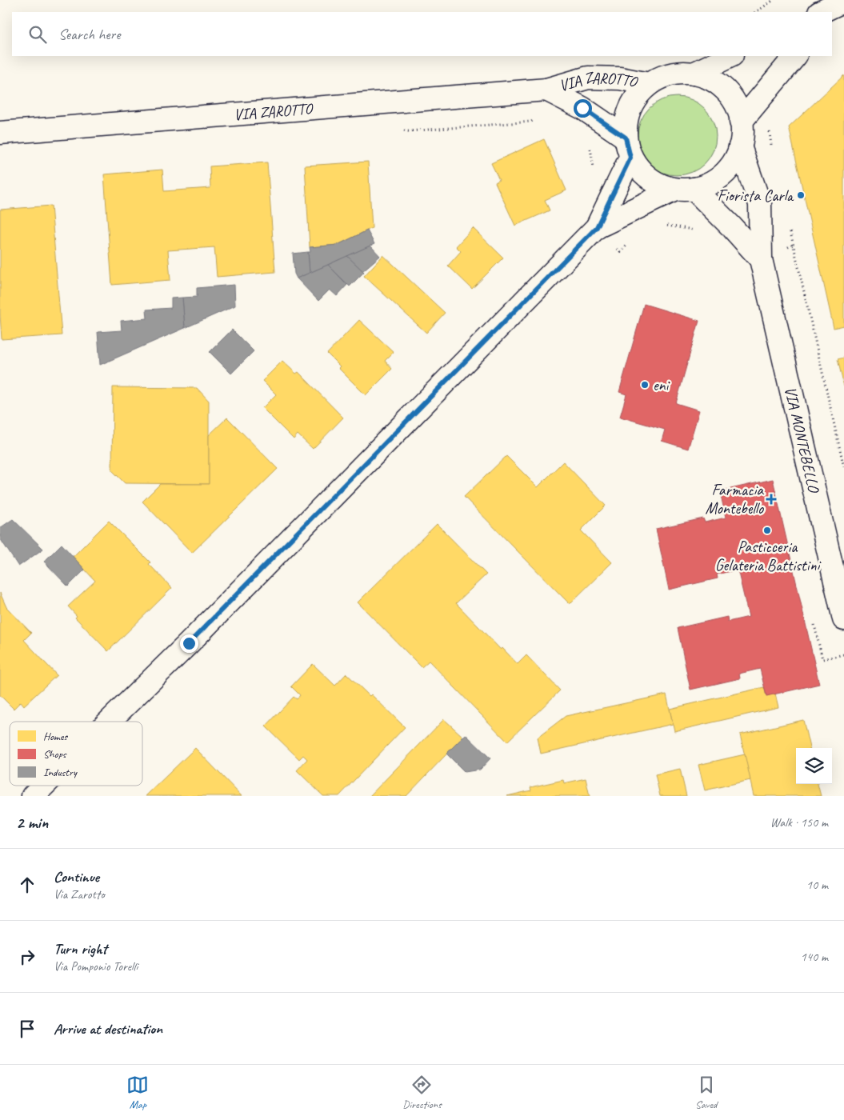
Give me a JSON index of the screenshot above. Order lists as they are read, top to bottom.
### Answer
{
  "streets": {
    "main road": ["VIA ZAROTTO", "VIA MONTEBELLO"]
  },
  "crossings": [
    ["VIA ZAROTTO", "VIA MONTEBELLO"]
  ],
  "places": {
    "other": ["Fiorista Carla", "eni", "Pasticceria Gelateria Battistini"],
    "health": ["Farmacia Montebello"]
  },
  "legend": ["Homes", "Shops", "Industry"],
  "page": {
    "search": "Search here",
    "heading": ["2 min", "Walk · 150 m"],
    "list": [
      ["Continue", "Via Zarotto", "10 m"],
      ["Turn right", "Via Pomponio Torelli", "140 m"],
      "Arrive at destination"
    ],
    "nav": ["Map", "Directions", "Saved"]
  }
}
